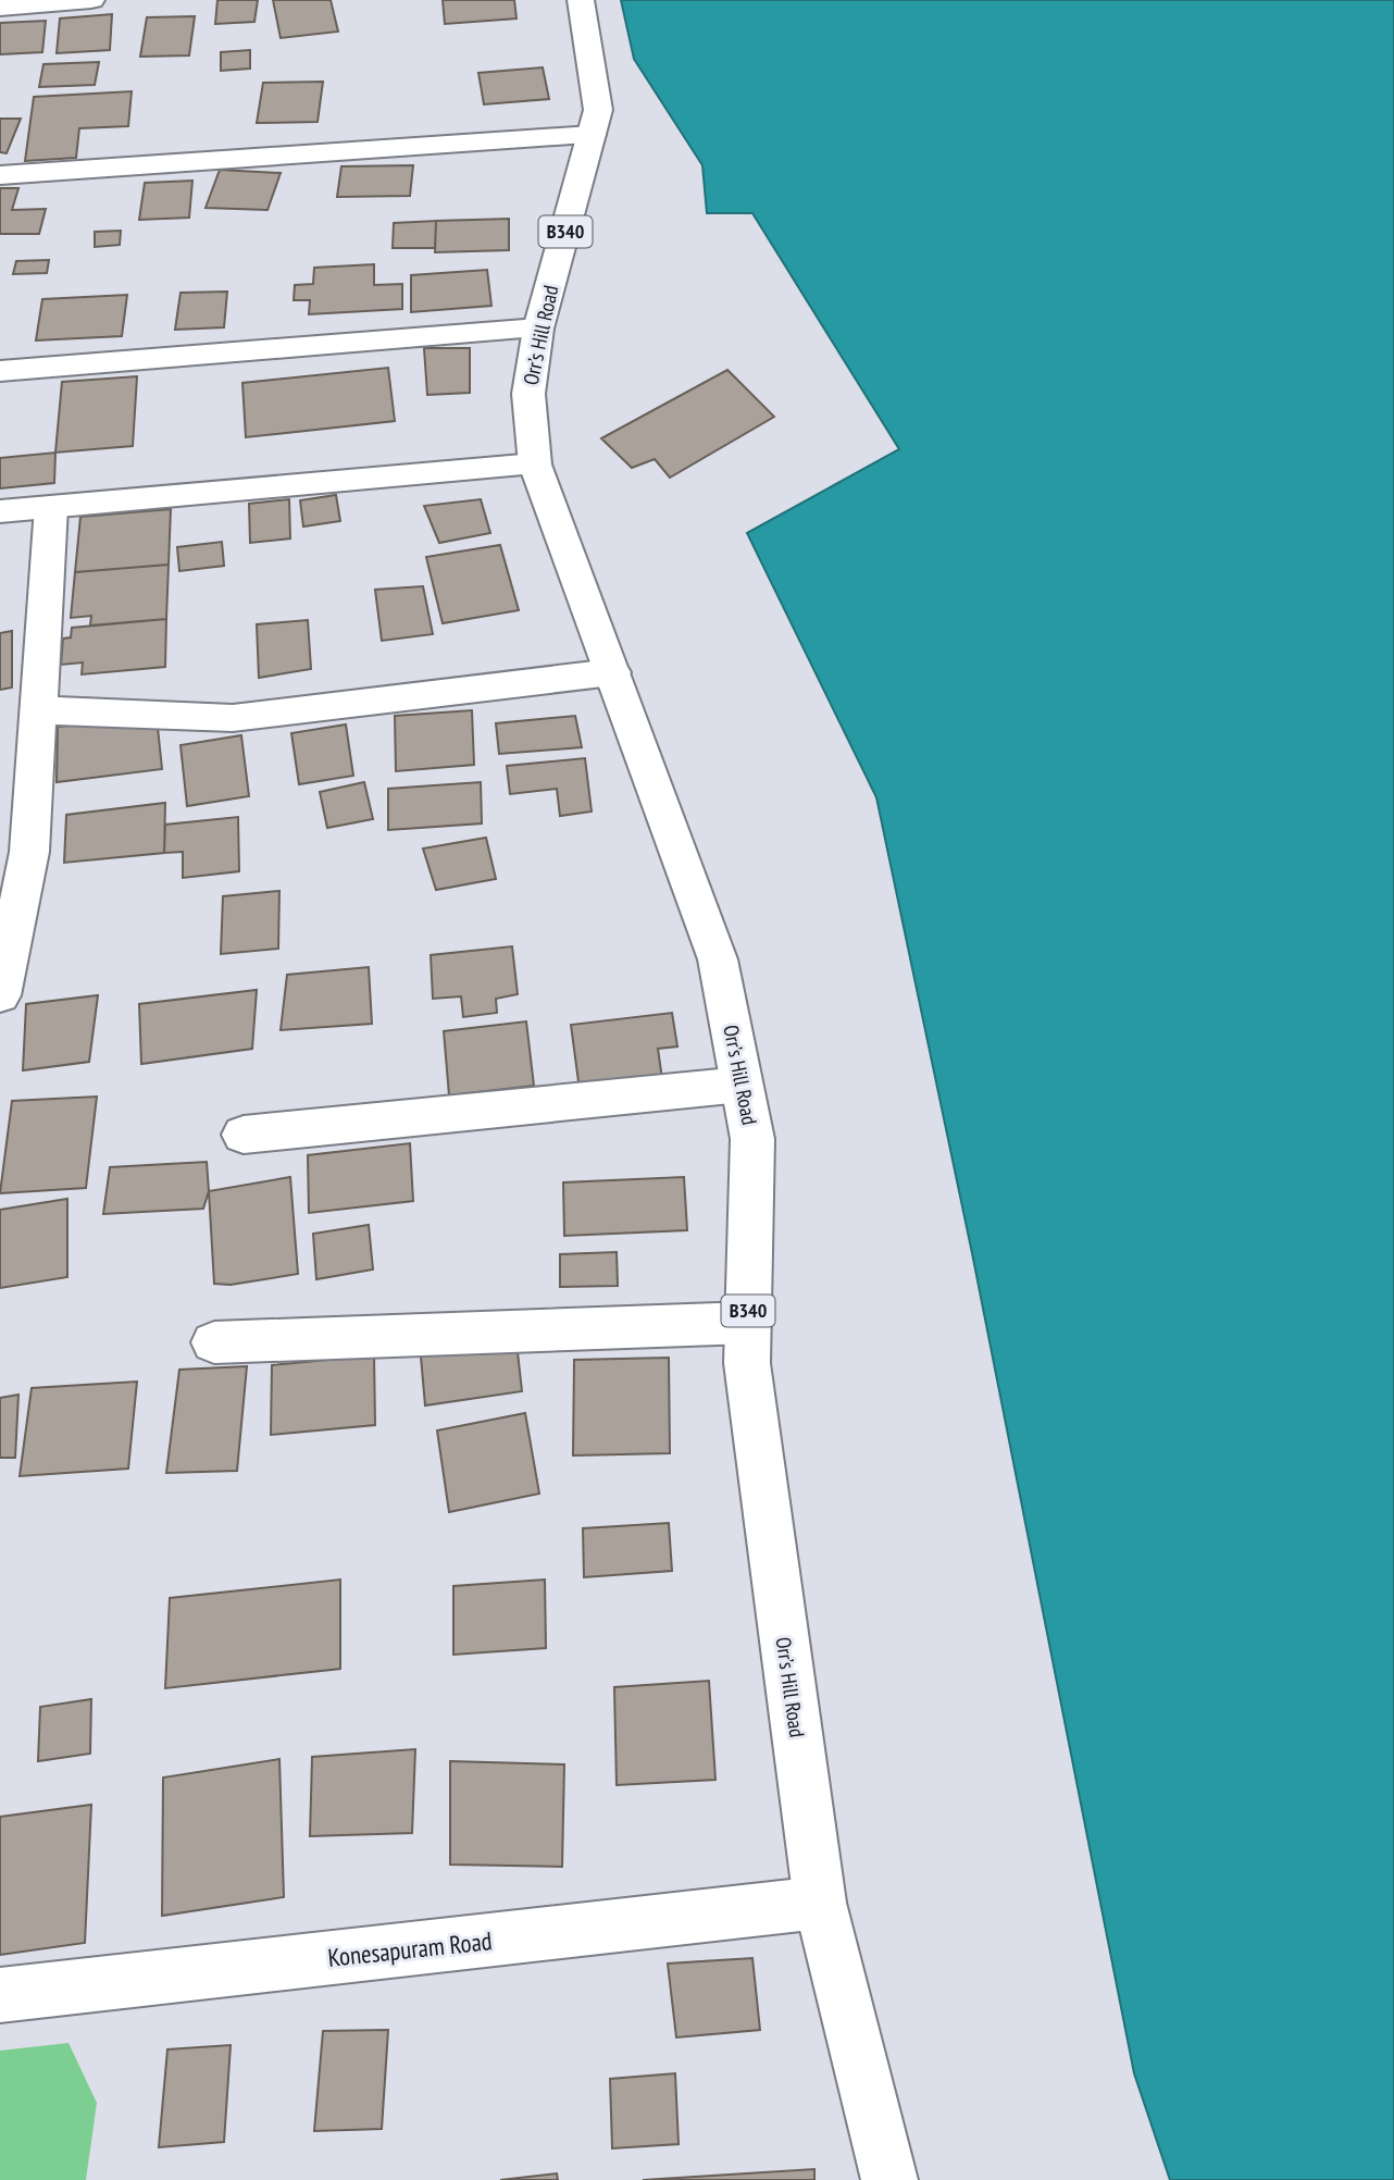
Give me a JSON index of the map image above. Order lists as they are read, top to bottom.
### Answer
{
  "streets": {
    "street": ["B340", "Orr’s Hill Road", "Konesapuram Road"]
  },
  "crossings": [
    ["Orr’s Hill Road", "Konesapuram Road"]
  ]
}
